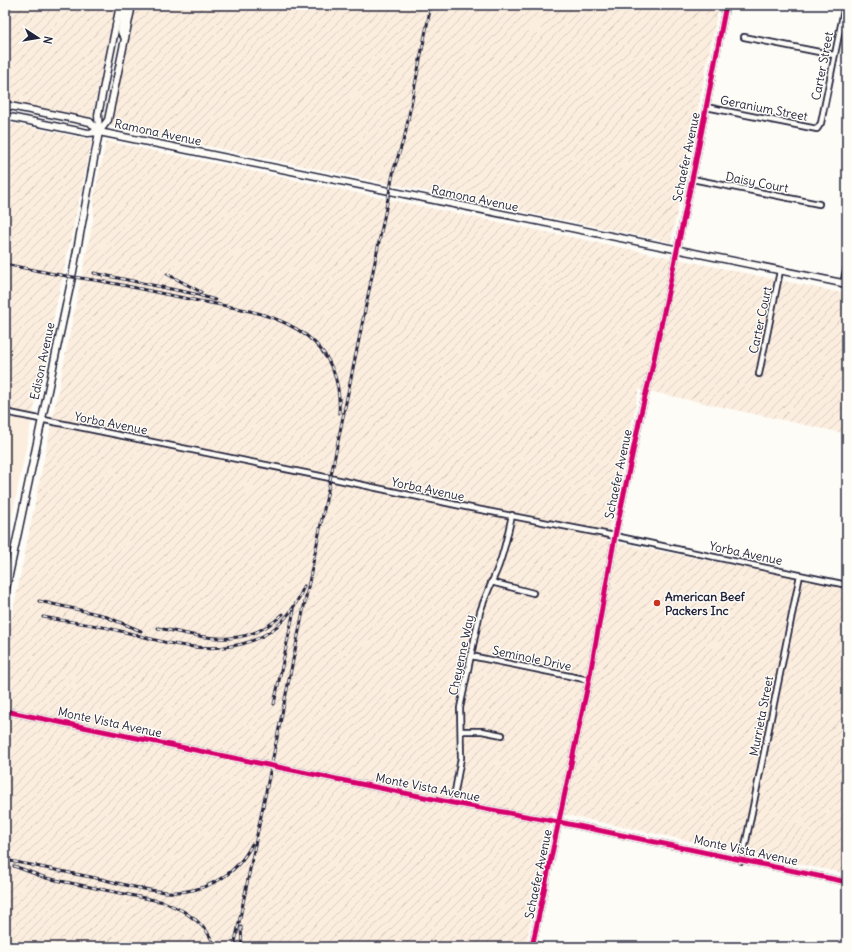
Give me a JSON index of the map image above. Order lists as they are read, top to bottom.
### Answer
{
  "streets": {
    "main road": ["Ramona Avenue", "Edison Avenue"],
    "street": [
      "Carter Street",
      "Geranium Street",
      "Schaefer Avenue",
      "Daisy Court",
      "Carter Court",
      "Yorba Avenue",
      "Cheyenne Way",
      "Seminole Drive",
      "Murrieta Street",
      "Monte Vista Avenue"
    ]
  },
  "crossings": [
    ["Carter Street", "Geranium Street"],
    ["Geranium Street", "Schaefer Avenue"],
    ["Ramona Avenue", "Schaefer Avenue"],
    ["Ramona Avenue", "Carter Court"],
    ["Ramona Avenue", "Edison Avenue"],
    ["Schaefer Avenue", "Daisy Court"],
    ["Schaefer Avenue", "Yorba Avenue"],
    ["Schaefer Avenue", "Seminole Drive"],
    ["Schaefer Avenue", "Monte Vista Avenue"],
    ["Edison Avenue", "Yorba Avenue"],
    ["Yorba Avenue", "Cheyenne Way"],
    ["Yorba Avenue", "Murrieta Street"],
    ["Cheyenne Way", "Seminole Drive"],
    ["Cheyenne Way", "Monte Vista Avenue"],
    ["Murrieta Street", "Monte Vista Avenue"]
  ],
  "places": ["American Beef Packers Inc"],
  "north": "right"
}
